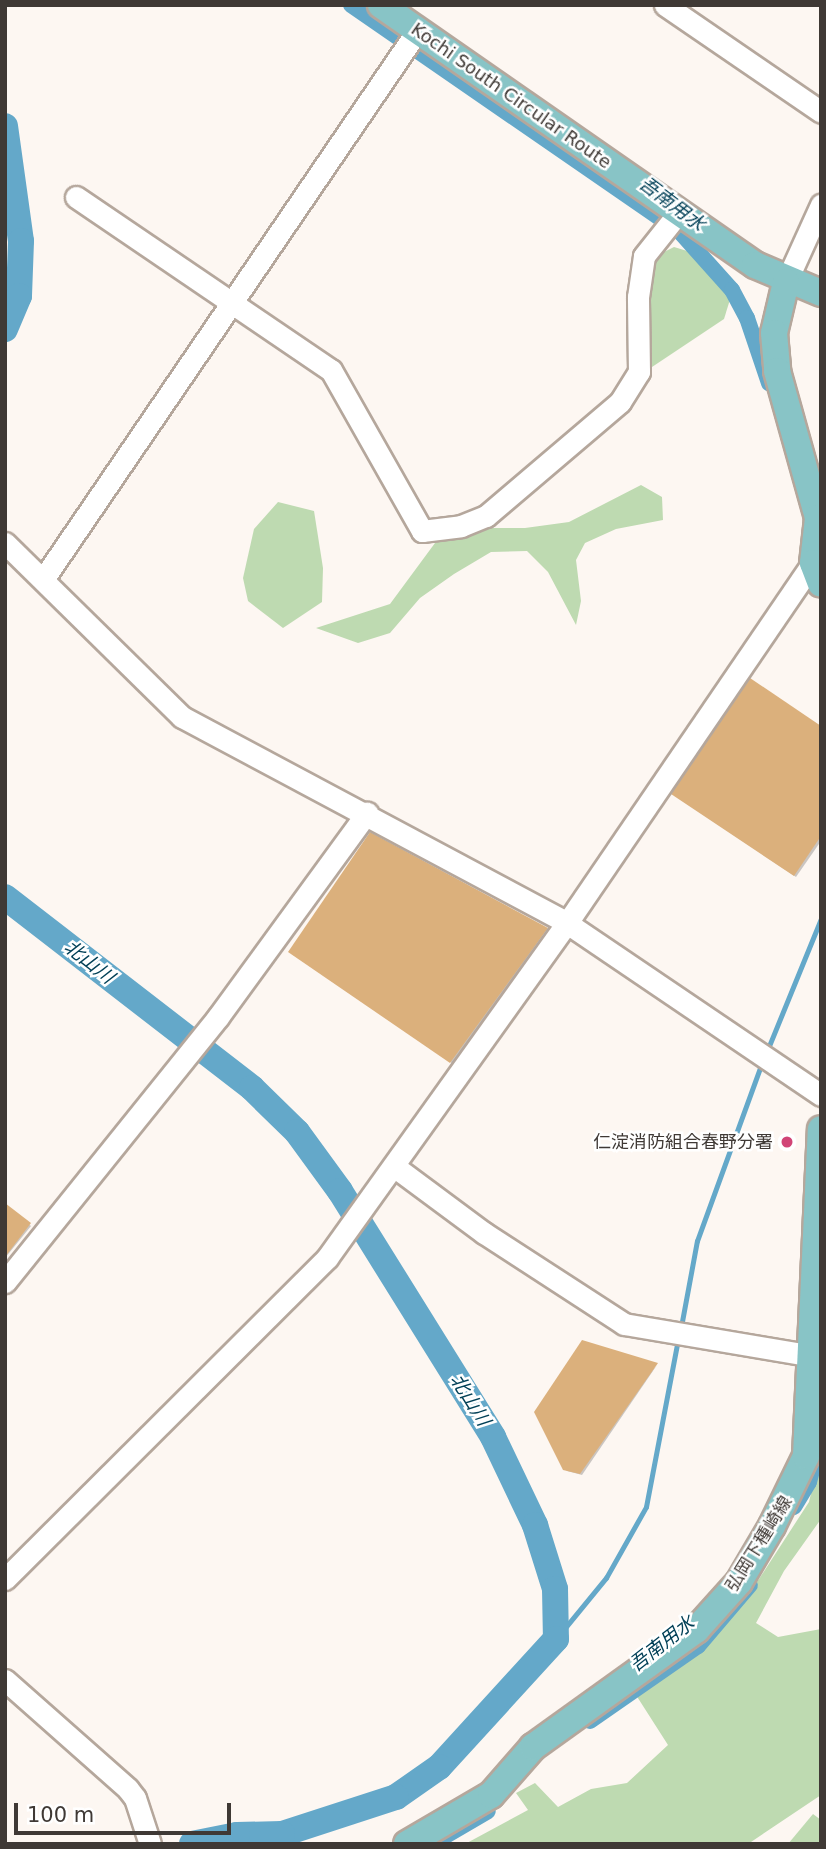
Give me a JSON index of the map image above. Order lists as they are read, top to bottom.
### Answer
{
  "streets": {
    "main road": ["Kochi South Circular Route", "弘岡下種崎線"]
  },
  "water": ["吾南用水", "北山川"],
  "places": ["仁淀消防組合春野分署"],
  "scale_bar": "100 m"
}
